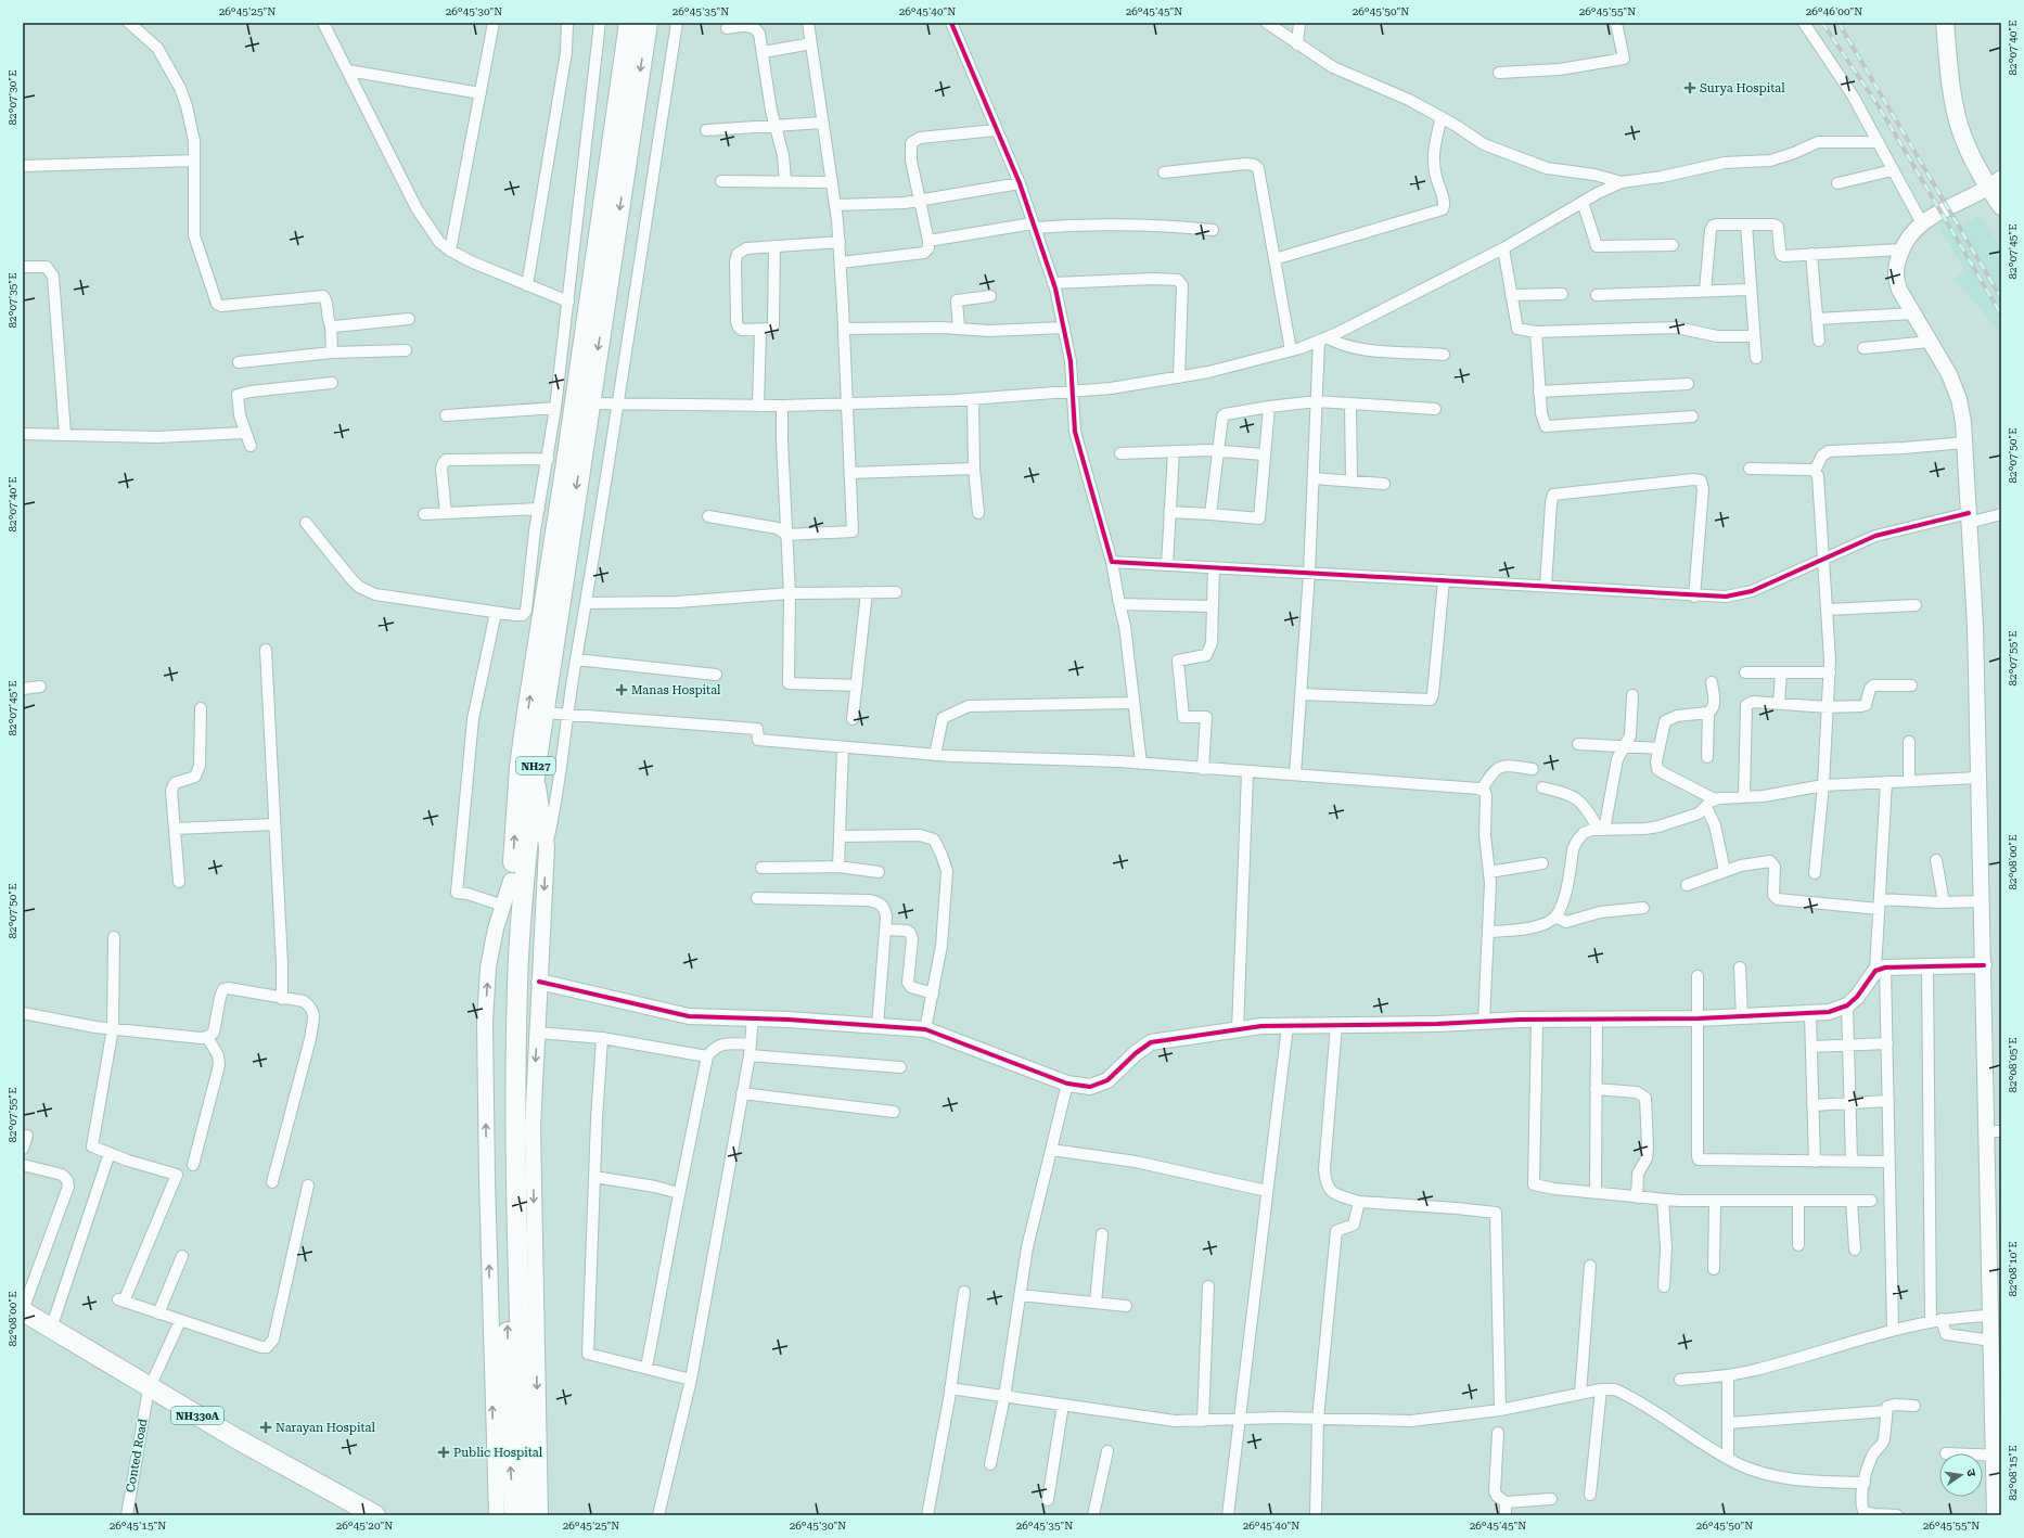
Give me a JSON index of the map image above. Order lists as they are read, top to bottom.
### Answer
{
  "streets": {
    "highway": ["NH27", "NH330A"],
    "street": ["Conted Road"]
  },
  "crossings": [
    ["NH330A", "Conted Road"]
  ],
  "places": {
    "health": [
      "Surya Hospital",
      "Manas Hospital",
      "Narayan Hospital",
      "Public Hospital"
    ]
  },
  "north": "right",
  "coordinates": [
    "26°45'25\"N",
    "26°45'30\"N",
    "26°45'35\"N",
    "26°45'40\"N",
    "26°45'45\"N",
    "26°45'50\"N",
    "26°45'55\"N",
    "26°46'00\"N",
    "82°07'40\"E",
    "82°07'30\"E",
    "82°07'45\"E",
    "82°07'35\"E",
    "82°07'50\"E",
    "82°07'55\"E",
    "82°08'00\"E",
    "82°08'05\"E",
    "82°08'10\"E",
    "82°08'15\"E",
    "26°45'15\"N",
    "26°45'20\"N"
  ]
}
